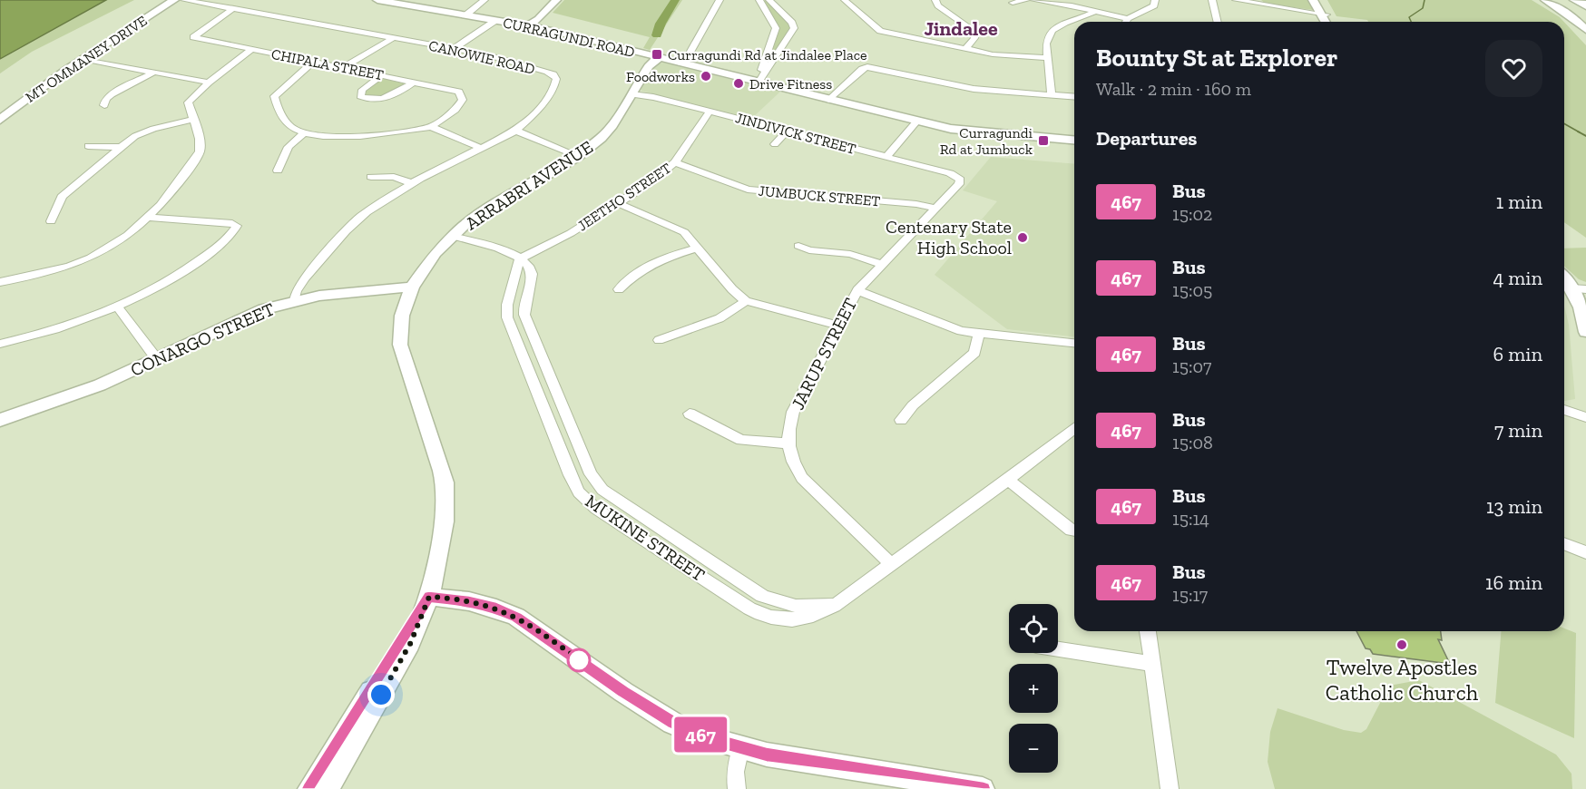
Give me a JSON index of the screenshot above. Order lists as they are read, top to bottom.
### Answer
{
  "streets": {
    "street": [
      "CURRAGUNDI ROAD",
      "CANOWIE ROAD",
      "MT OMMANEY DRIVE",
      "CHIPALA STREET",
      "JINDIVICK STREET",
      "ARRABRI AVENUE",
      "JUMBUCK STREET",
      "JEETHO STREET",
      "CONARGO STREET",
      "JARUP STREET",
      "MUKINE STREET"
    ]
  },
  "crossings": [
    ["CURRAGUNDI ROAD", "ARRABRI AVENUE"],
    ["CANOWIE ROAD", "CHIPALA STREET"],
    ["CANOWIE ROAD", "CONARGO STREET"],
    ["JINDIVICK STREET", "ARRABRI AVENUE"],
    ["JINDIVICK STREET", "JEETHO STREET"],
    ["JINDIVICK STREET", "JARUP STREET"],
    ["ARRABRI AVENUE", "CONARGO STREET"],
    ["JUMBUCK STREET", "JEETHO STREET"],
    ["JUMBUCK STREET", "JARUP STREET"],
    ["JEETHO STREET", "MUKINE STREET"],
    ["JARUP STREET", "MUKINE STREET"]
  ],
  "districts": ["Jindalee"],
  "places": {
    "transit": ["Curragundi Rd at Jindalee Place", "Curragundi Rd at Jumbuck"],
    "other": [
      "Foodworks",
      "Drive Fitness",
      "Centenary State High School",
      "Twelve Apostles Catholic Church"
    ]
  },
  "lines": ["bus line 467"],
  "page": {
    "on_map": "467",
    "heading": [
      ["Bounty St at Explorer", "Walk · 2 min · 160 m"],
      "Departures"
    ],
    "list": [
      {
        "mark": "467",
        "name": "Bus",
        "note": "15:02",
        "value": "1 min"
      },
      {
        "mark": "467",
        "name": "Bus",
        "note": "15:05",
        "value": "4 min"
      },
      {
        "mark": "467",
        "name": "Bus",
        "note": "15:07",
        "value": "6 min"
      },
      {
        "mark": "467",
        "name": "Bus",
        "note": "15:08",
        "value": "7 min"
      },
      {
        "mark": "467",
        "name": "Bus",
        "note": "15:14",
        "value": "13 min"
      },
      {
        "mark": "467",
        "name": "Bus",
        "note": "15:17",
        "value": "16 min"
      }
    ],
    "map_buttons": ["+", "−"]
  }
}
